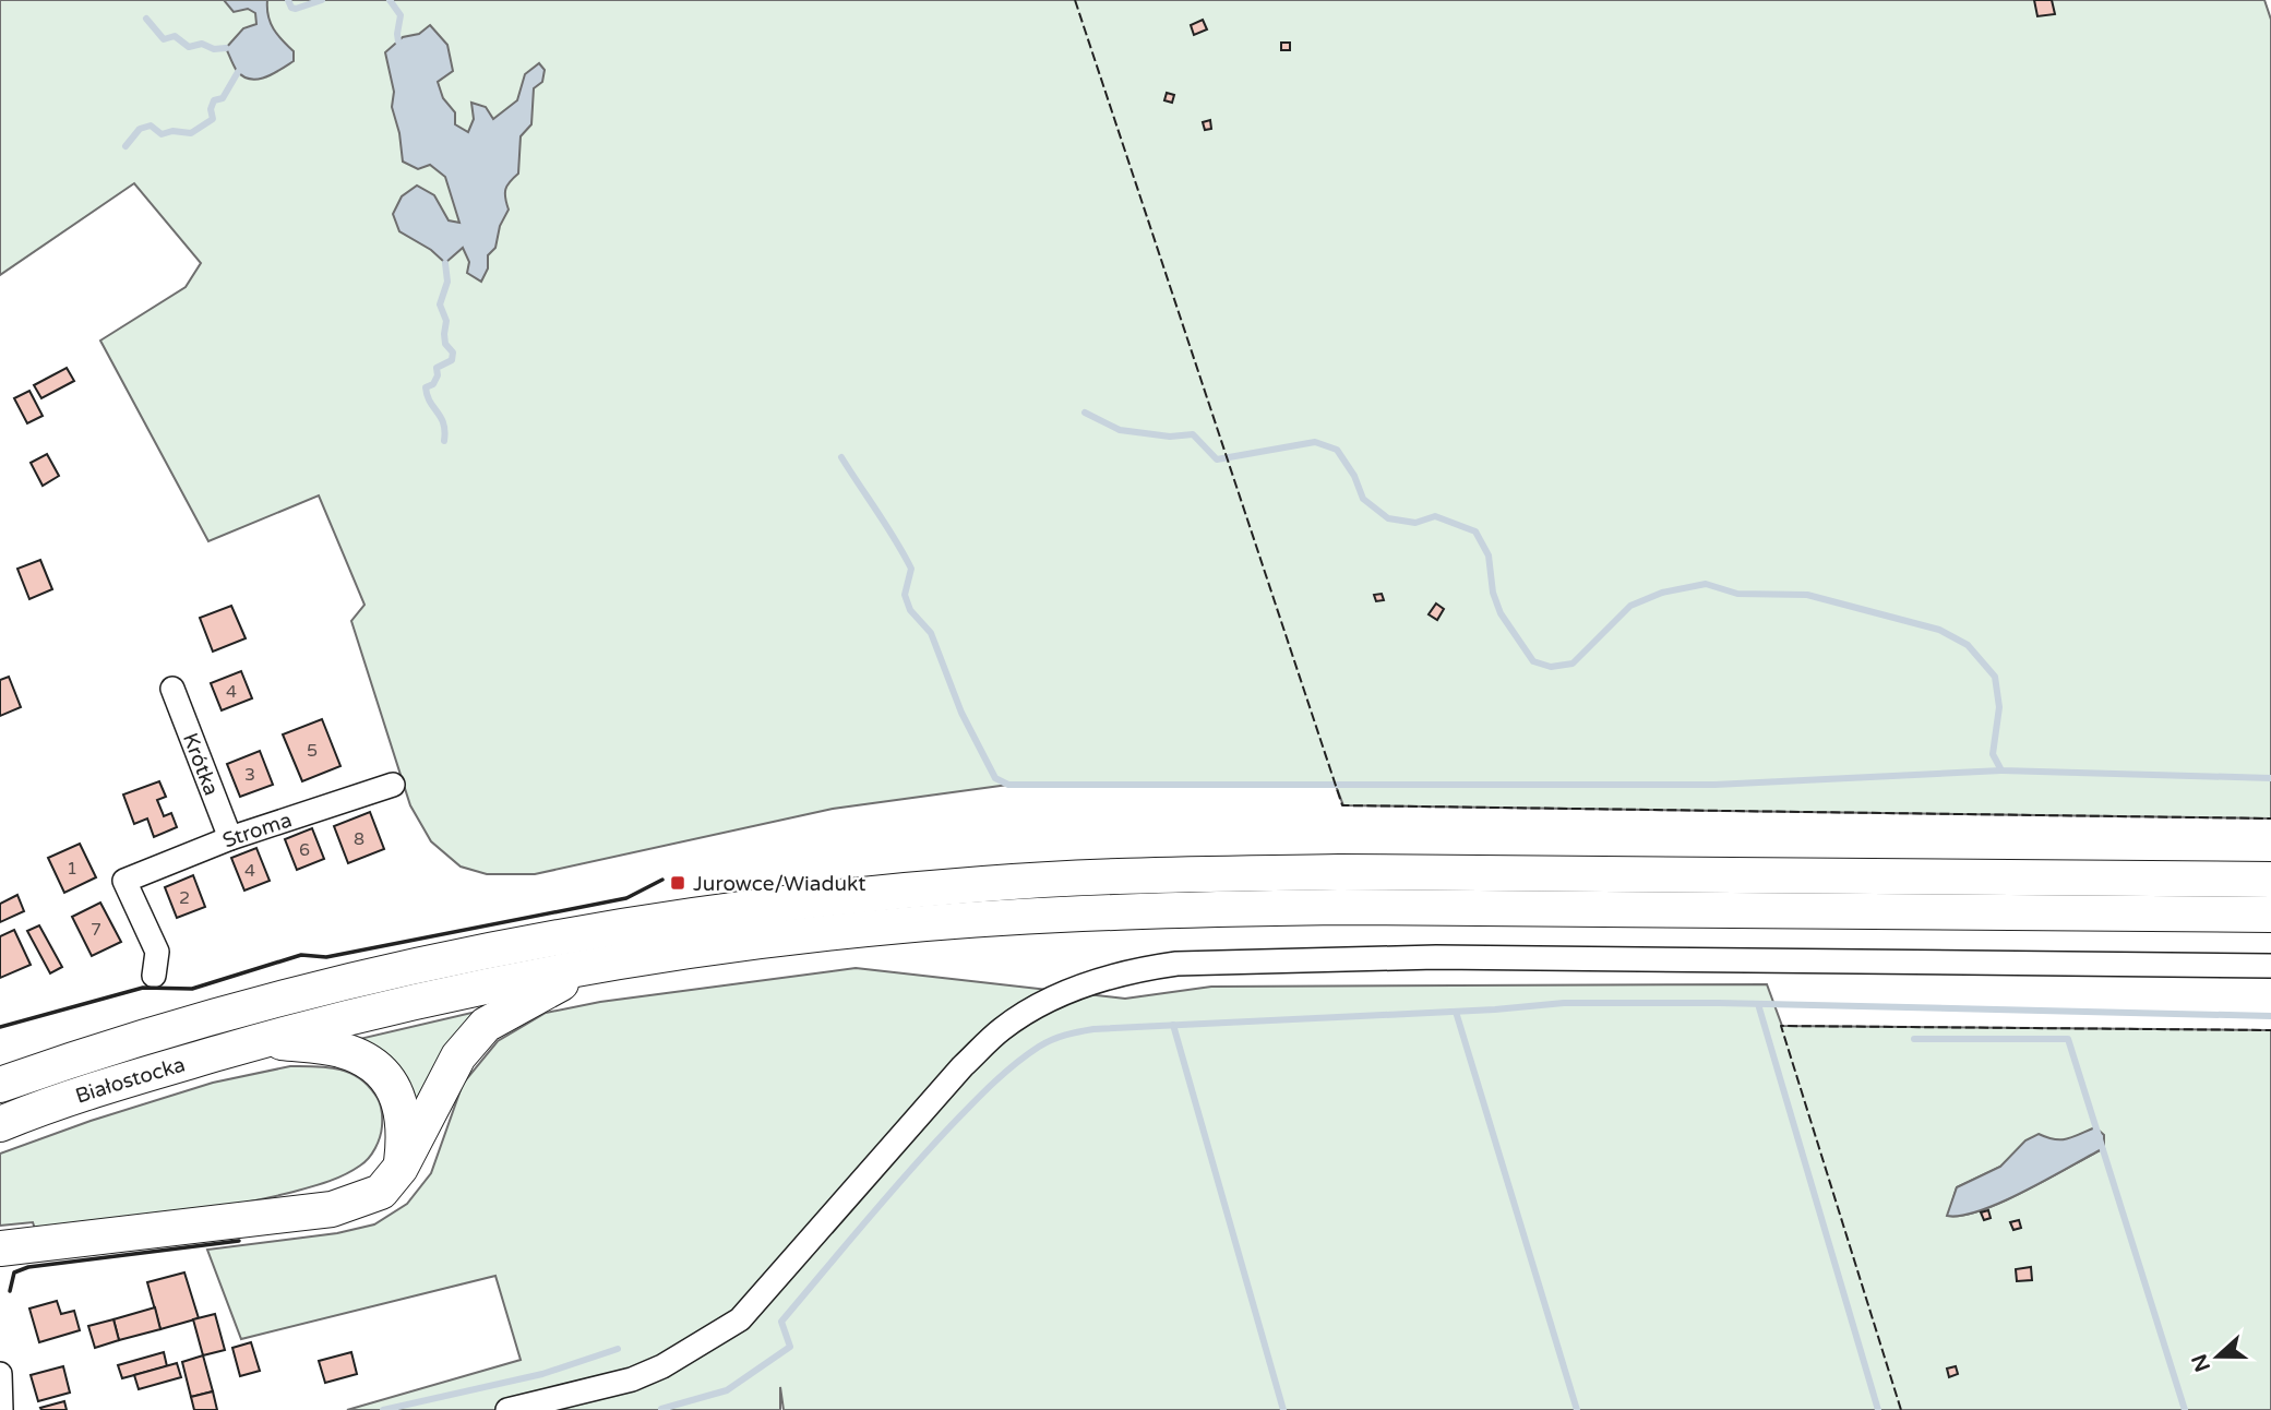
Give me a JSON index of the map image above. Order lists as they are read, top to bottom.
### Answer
{
  "streets": {
    "highway": ["Białostocka"],
    "street": ["Krótka", "Stroma"]
  },
  "crossings": [
    ["Krótka", "Stroma"]
  ],
  "places": {
    "transit": ["Jurowce/Wiadukt"]
  },
  "house_numbers": [
    "4",
    "5",
    "3",
    "8",
    "6",
    "1",
    "4",
    "2",
    "7"
  ],
  "north": "left"
}
